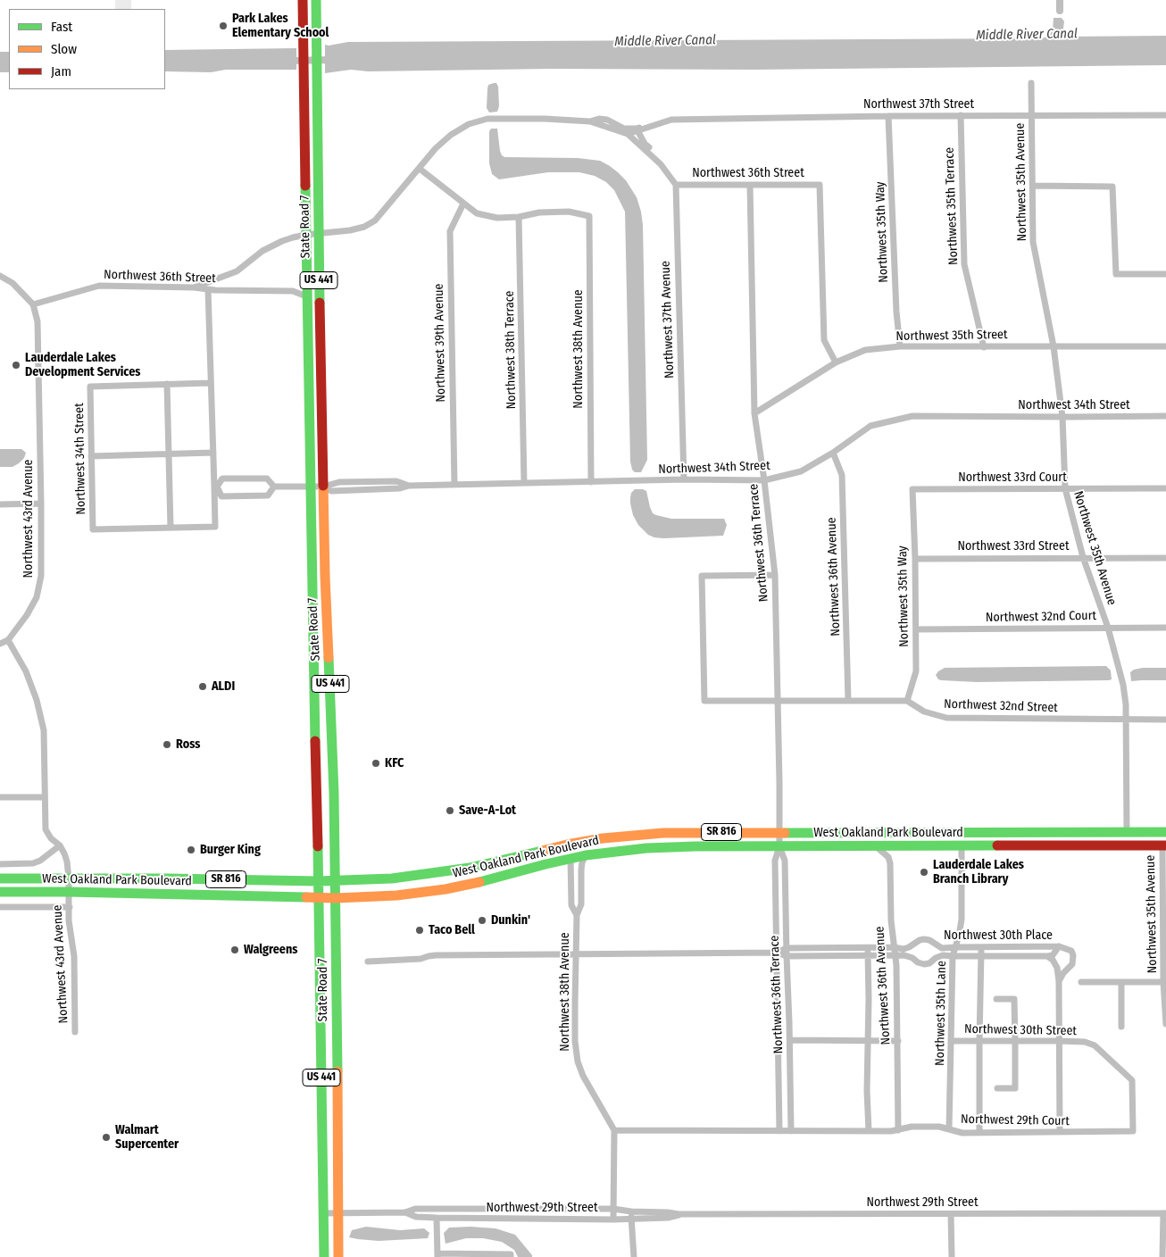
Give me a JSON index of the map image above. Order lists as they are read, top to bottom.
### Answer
{
  "streets": {
    "main road": [
      "State Road 7",
      "US 441",
      "SR 816",
      "West Oakland Park Boulevard"
    ],
    "street": [
      "Northwest 37th Street",
      "Northwest 36th Street",
      "Northwest 35th Avenue",
      "Northwest 35th Terrace",
      "Northwest 35th Way",
      "Northwest 37th Avenue",
      "Northwest 35th Street",
      "Northwest 39th Avenue",
      "Northwest 38th Avenue",
      "Northwest 38th Terrace",
      "Northwest 34th Street",
      "Northwest 33rd Court",
      "Northwest 43rd Avenue",
      "Northwest 36th Terrace",
      "Northwest 33rd Street",
      "Northwest 36th Avenue",
      "Northwest 32nd Court",
      "Northwest 32nd Street",
      "Northwest 30th Place",
      "Northwest 35th Lane",
      "Northwest 30th Street",
      "Northwest 29th Court",
      "Northwest 29th Street"
    ]
  },
  "crossings": [
    ["Northwest 37th Street", "Northwest 36th Street"],
    ["Northwest 37th Street", "Northwest 35th Avenue"],
    ["Northwest 37th Street", "Northwest 35th Terrace"],
    ["Northwest 37th Street", "State Road 7"],
    ["Northwest 37th Street", "Northwest 35th Way"],
    ["Northwest 36th Street", "State Road 7"],
    ["Northwest 36th Street", "Northwest 37th Avenue"],
    ["Northwest 36th Street", "Northwest 35th Street"],
    ["Northwest 36th Street", "Northwest 34th Street"],
    ["Northwest 36th Street", "Northwest 43rd Avenue"],
    ["Northwest 36th Street", "Northwest 36th Terrace"],
    ["Northwest 35th Avenue", "Northwest 35th Street"],
    ["Northwest 35th Avenue", "Northwest 34th Street"],
    ["Northwest 35th Avenue", "Northwest 33rd Court"],
    ["Northwest 35th Avenue", "Northwest 33rd Street"],
    ["Northwest 35th Avenue", "Northwest 32nd Court"],
    ["Northwest 35th Avenue", "Northwest 32nd Street"],
    ["Northwest 35th Avenue", "West Oakland Park Boulevard"],
    ["Northwest 35th Terrace", "Northwest 35th Street"],
    ["State Road 7", "Northwest 34th Street"],
    ["State Road 7", "West Oakland Park Boulevard"],
    ["State Road 7", "Northwest 29th Street"],
    ["Northwest 35th Way", "Northwest 35th Street"],
    ["Northwest 35th Way", "Northwest 33rd Court"],
    ["Northwest 35th Way", "Northwest 33rd Street"],
    ["Northwest 35th Way", "Northwest 32nd Court"],
    ["Northwest 35th Way", "Northwest 32nd Street"],
    ["Northwest 37th Avenue", "Northwest 34th Street"],
    ["Northwest 35th Street", "Northwest 36th Terrace"],
    ["Northwest 39th Avenue", "Northwest 34th Street"],
    ["Northwest 38th Avenue", "Northwest 38th Terrace"],
    ["Northwest 38th Avenue", "Northwest 34th Street"],
    ["Northwest 38th Avenue", "West Oakland Park Boulevard"],
    ["Northwest 38th Terrace", "Northwest 34th Street"],
    ["Northwest 34th Street", "Northwest 36th Terrace"],
    ["Northwest 34th Street", "Northwest 36th Avenue"],
    ["Northwest 43rd Avenue", "West Oakland Park Boulevard"],
    ["Northwest 36th Terrace", "West Oakland Park Boulevard"],
    ["Northwest 36th Terrace", "Northwest 30th Place"],
    ["Northwest 36th Terrace", "Northwest 29th Court"],
    ["Northwest 36th Avenue", "West Oakland Park Boulevard"],
    ["Northwest 36th Avenue", "Northwest 30th Place"],
    ["Northwest 36th Avenue", "Northwest 29th Court"],
    ["West Oakland Park Boulevard", "Northwest 35th Lane"],
    ["Northwest 30th Place", "Northwest 35th Lane"],
    ["Northwest 35th Lane", "Northwest 30th Street"],
    ["Northwest 35th Lane", "Northwest 29th Court"],
    ["Northwest 30th Street", "Northwest 29th Court"]
  ],
  "water": ["Middle River Canal"],
  "places": [
    "Park Lakes Elementary School",
    "Lauderdale Lakes Development Services",
    "ALDI",
    "Ross",
    "KFC",
    "Save-A-Lot",
    "Burger King",
    "Lauderdale Lakes Branch Library",
    "Dunkin'",
    "Taco Bell",
    "Walgreens",
    "Walmart Supercenter"
  ],
  "legend": ["Fast", "Slow", "Jam"]
}
